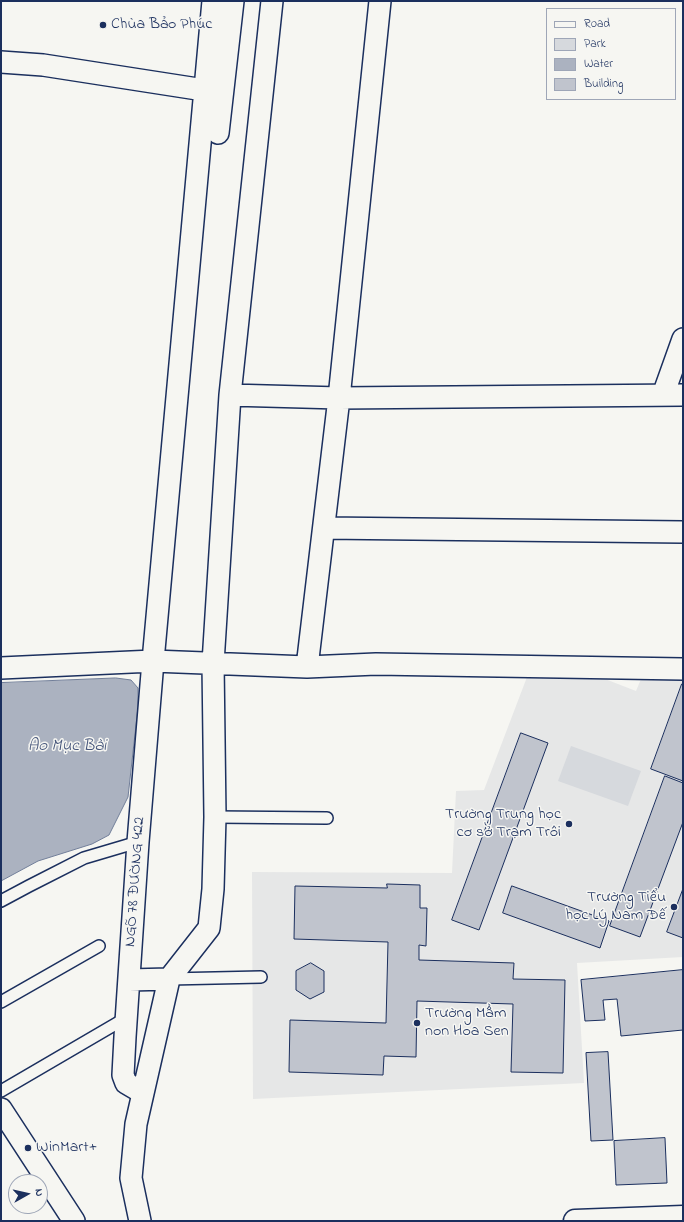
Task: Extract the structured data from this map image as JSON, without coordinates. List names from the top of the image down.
{
  "streets": {
    "street": ["NGÕ 78 ĐƯỜNG 422"]
  },
  "water": ["Ao Mục Bài"],
  "places": [
    "Chùa Bảo Phúc",
    "Trường Trung học cơ sở Trạm Trôi",
    "Trường Tiểu học Lý Nam Đế",
    "Trường Mầm non Hoa Sen",
    "WinMart+"
  ],
  "legend": [
    "Road",
    "Park",
    "Water",
    "Building"
  ],
  "north": "right"
}
